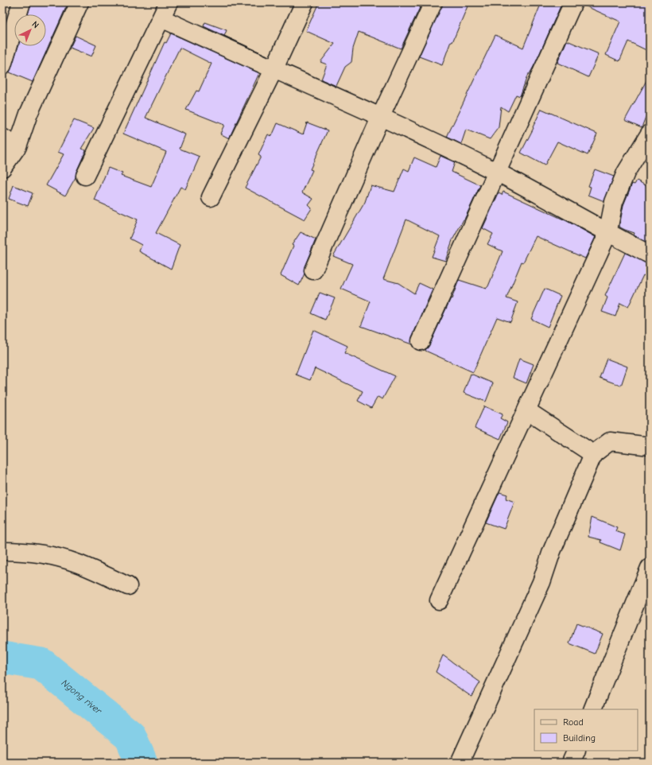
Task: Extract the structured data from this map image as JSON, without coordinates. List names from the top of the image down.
{
  "water": ["Ngong river"],
  "legend": ["Road", "Building"],
  "north": "top right"
}
